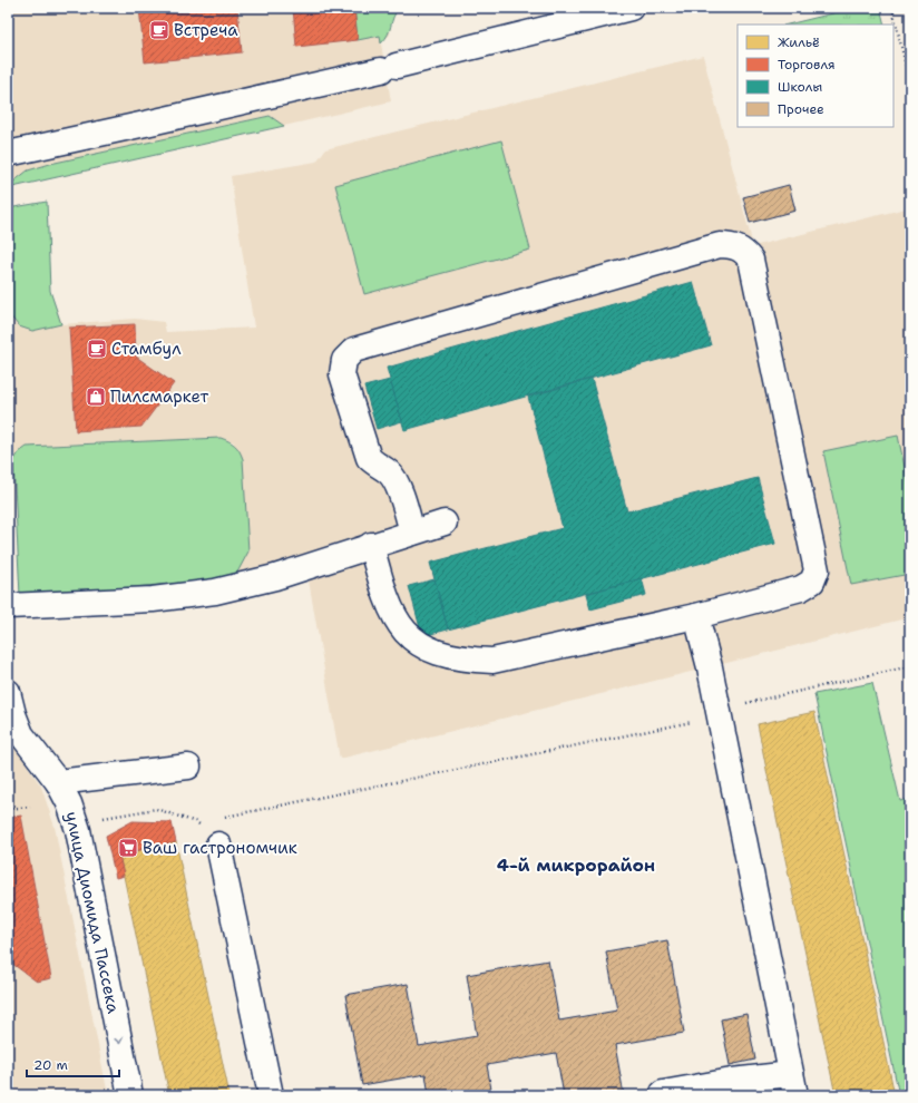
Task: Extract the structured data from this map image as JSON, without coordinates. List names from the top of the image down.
{
  "streets": {
    "street": ["улица Диомида Пассека"]
  },
  "districts": ["4-й микрорайон"],
  "places": {
    "cafe": ["Встреча", "Стамбул"],
    "shop": ["Пилсмаркет"],
    "supermarket": ["Ваш гастрономчик"]
  },
  "legend": [
    "Жильё",
    "Торговля",
    "Школы",
    "Прочее"
  ],
  "scale_bar": "20 m"
}
